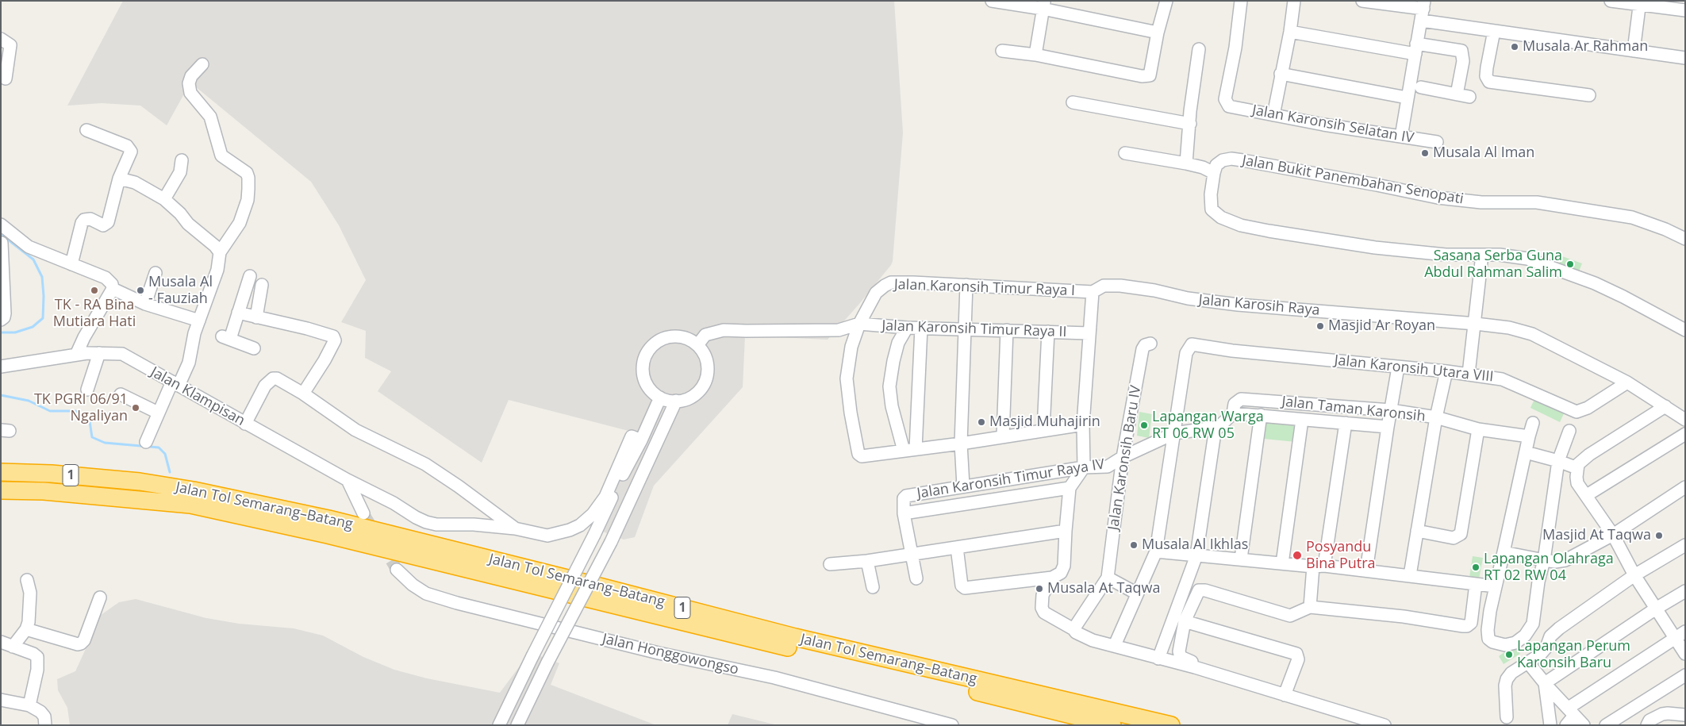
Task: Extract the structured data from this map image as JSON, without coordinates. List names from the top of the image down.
{
  "streets": {
    "highway": ["1", "Jalan Tol Semarang–Batang"],
    "street": [
      "Jalan Karonsih Selatan IV",
      "Jalan Bukit Panembahan Senopati",
      "Jalan Karonsih Timur Raya I",
      "Jalan Karosih Raya",
      "Jalan Karonsih Timur Raya II",
      "Jalan Karonsih Utara VIII",
      "Jalan Klampisan",
      "Jalan Taman Karonsih",
      "Jalan Karonsih Baru IV",
      "Jalan Karonsih Timur Raya IV",
      "Jalan Honggowongso"
    ]
  },
  "crossings": [
    ["Jalan Karonsih Timur Raya I", "Jalan Karosih Raya"],
    ["Jalan Karonsih Timur Raya I", "Jalan Karonsih Timur Raya II"],
    ["Jalan Karosih Raya", "Jalan Karonsih Utara VIII"],
    ["Jalan Karonsih Utara VIII", "Jalan Karonsih Timur Raya IV"],
    ["Jalan Karonsih Baru IV", "Jalan Karonsih Timur Raya IV"]
  ],
  "places": [
    "Musala Ar Rahman",
    "Musala Al Iman",
    "Sasana Serba Guna Abdul Rahman Salim",
    "TK - RA Bina Mutiara Hati",
    "Musala Al - Fauziah",
    "Masjid Ar Royan",
    "TK PGRI 06/91 Ngaliyan",
    "Masjid Muhajirin",
    "Lapangan Warga RT 06 RW 05",
    "Masjid At Taqwa",
    "Musala Al Ikhlas",
    "Posyandu Bina Putra",
    "Lapangan Olahraga RT 02 RW 04",
    "Musala At Taqwa",
    "Lapangan Perum Karonsih Baru"
  ]
}
